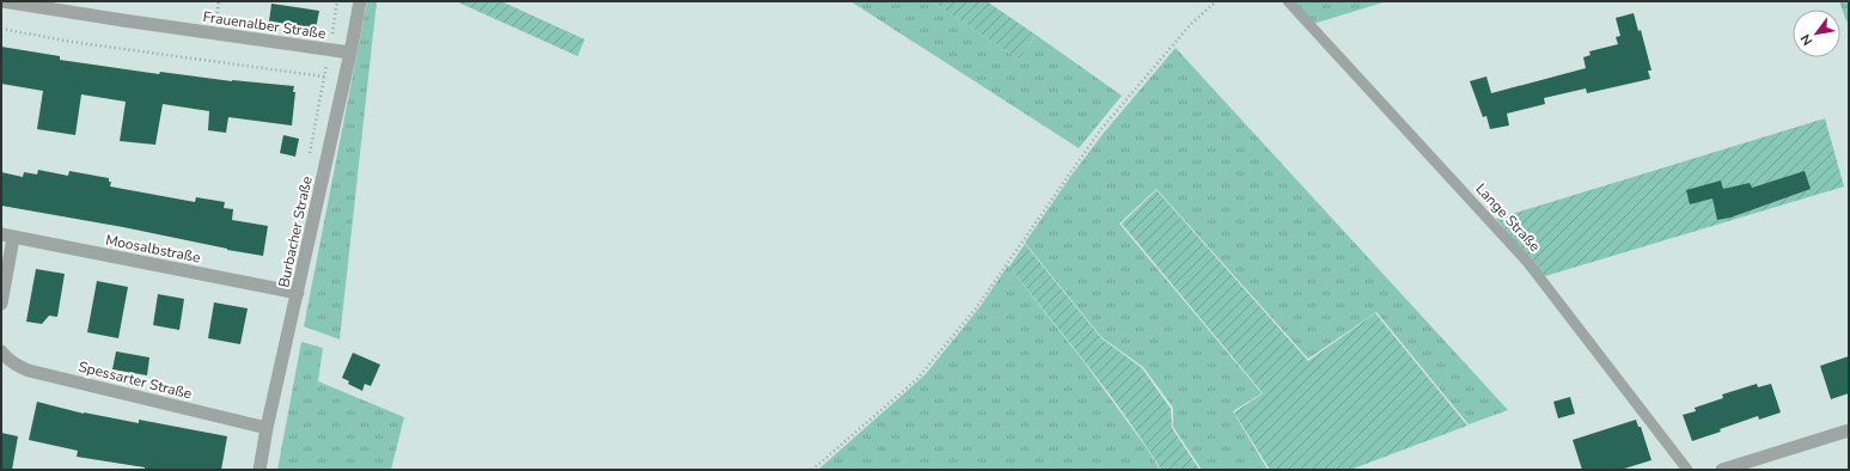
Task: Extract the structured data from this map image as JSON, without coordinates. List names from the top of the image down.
{
  "streets": {
    "street": [
      "Frauenalber Straße",
      "Burbacher Straße",
      "Moosalbstraße",
      "Spessarter Straße"
    ],
    "lane": ["Lange Straße"]
  },
  "crossings": [
    ["Frauenalber Straße", "Burbacher Straße"],
    ["Burbacher Straße", "Moosalbstraße"],
    ["Burbacher Straße", "Spessarter Straße"]
  ],
  "north": "bottom left"
}
